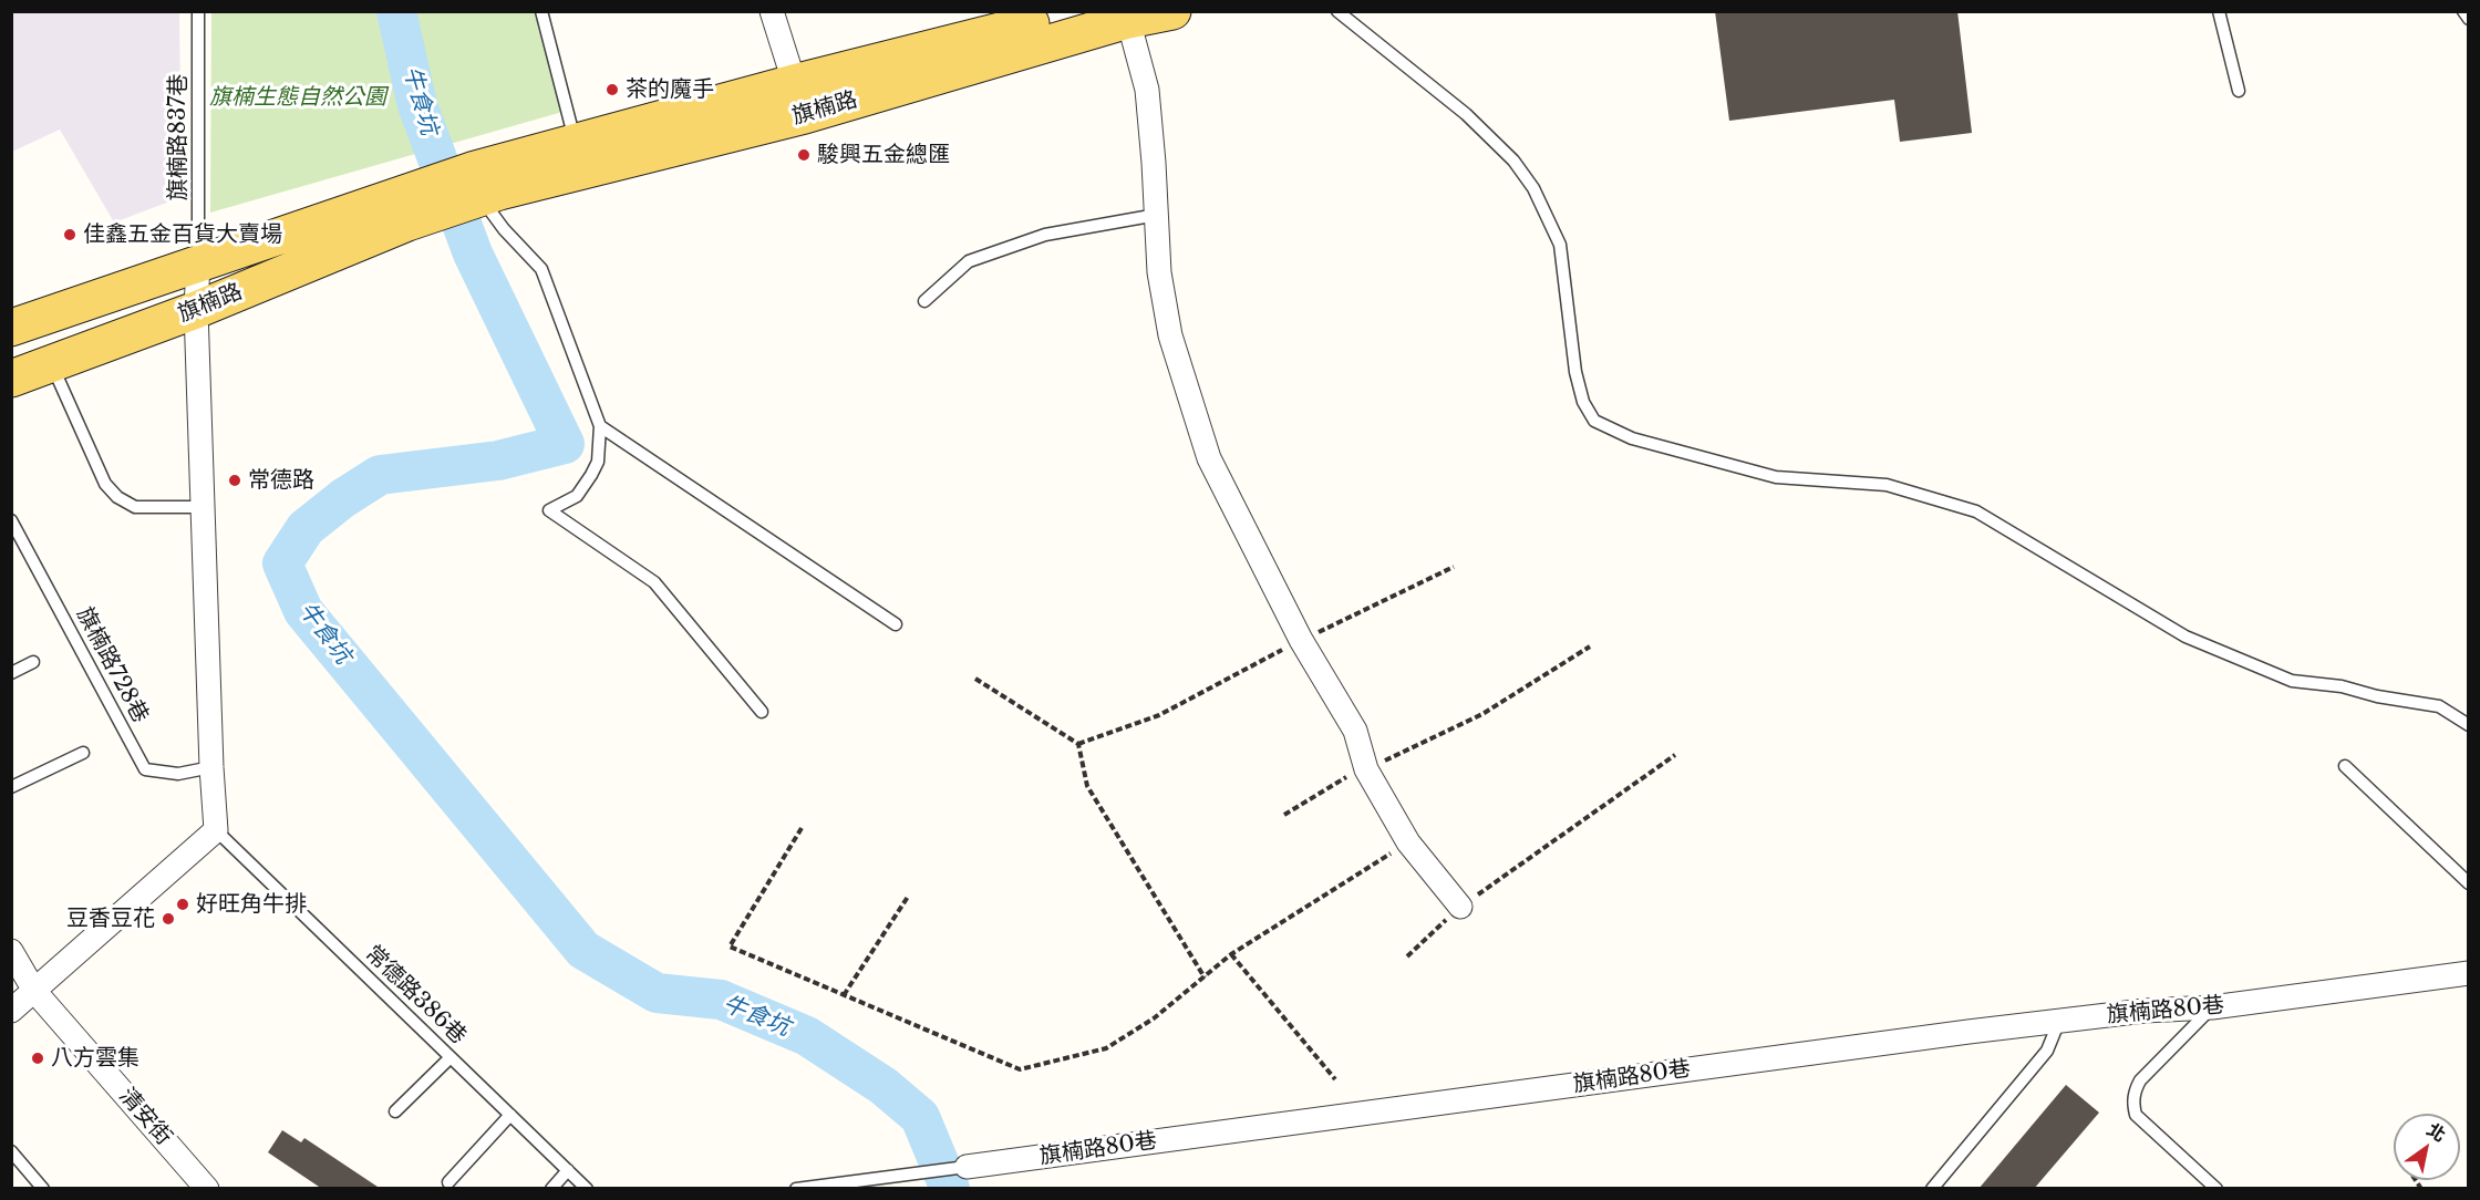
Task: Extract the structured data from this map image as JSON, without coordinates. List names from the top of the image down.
{
  "streets": {
    "main road": ["旗楠路"],
    "street": ["旗楠路80巷", "清安街"],
    "lane": ["旗楠路837巷", "旗楠路728巷", "常德路386巷"]
  },
  "crossings": [
    ["旗楠路", "旗楠路837巷"]
  ],
  "water": ["牛食坑"],
  "parks": ["旗楠生態自然公園"],
  "places": [
    "茶的魔手",
    "駿興五金總匯",
    "佳鑫五金百貨大賣場",
    "常德路",
    "好旺角牛排",
    "豆香豆花",
    "八方雲集"
  ],
  "north": "top right"
}
